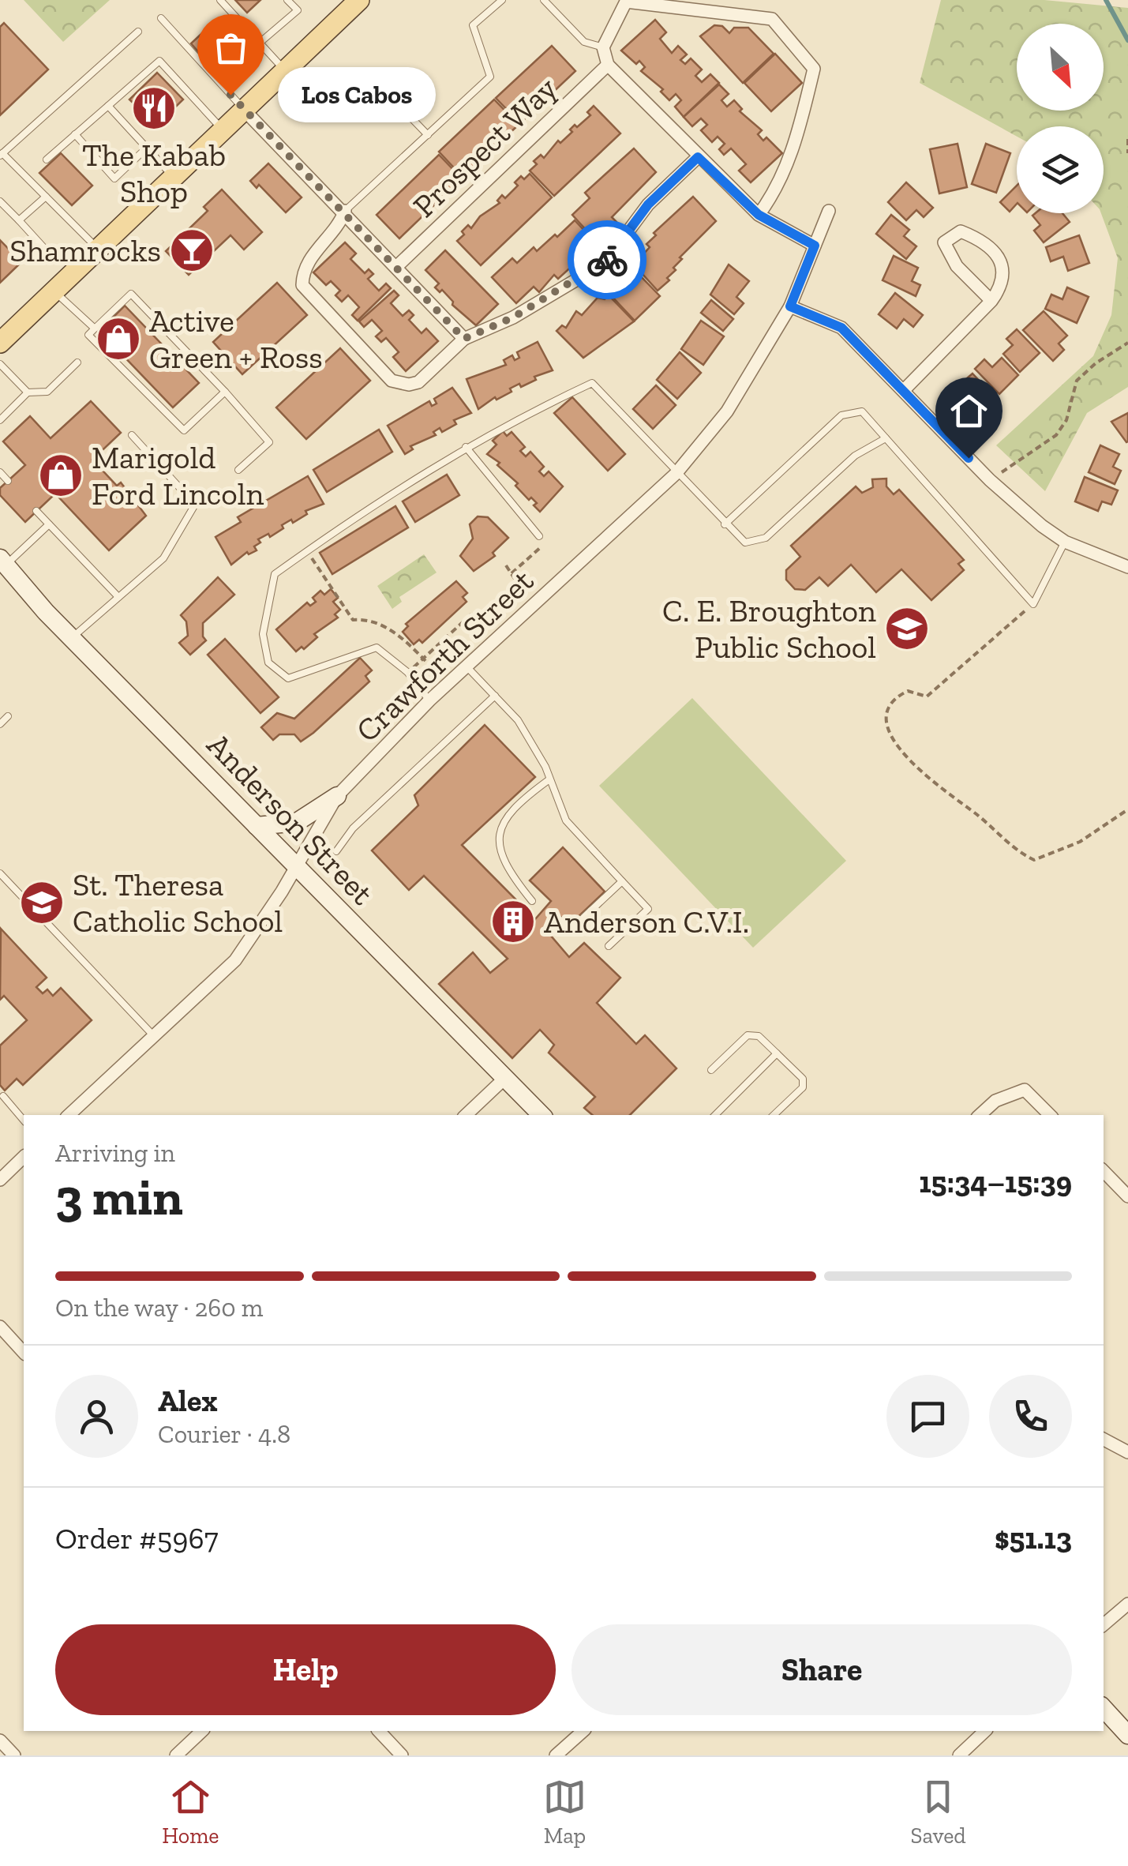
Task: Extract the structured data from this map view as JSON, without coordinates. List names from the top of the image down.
{
  "streets": {
    "main road": ["Anderson Street"],
    "street": ["Prospect Way", "Crawforth Street"]
  },
  "crossings": [
    ["Crawforth Street", "Anderson Street"]
  ],
  "places": {
    "other": ["Los Cabos"],
    "restaurant": ["The Kabab Shop"],
    "bar": ["Shamrocks"],
    "shop": ["Active Green + Ross", "Marigold Ford Lincoln"],
    "school or university": ["C. E. Broughton Public School", "St. Theresa Catholic School"],
    "building": ["Anderson C.V.I."]
  },
  "north": "bottom right",
  "page": {
    "bubble": "Los Cabos",
    "heading": ["3 min", "Arriving in", "15:34–15:39"],
    "panel": [
      "Alex",
      "Courier · 4.8",
      "Order #5967",
      "$51.13"
    ],
    "bar": "On the way · 260 m",
    "buttons": ["Help", "Share"],
    "tabs": ["Home", "Map", "Saved"]
  }
}
